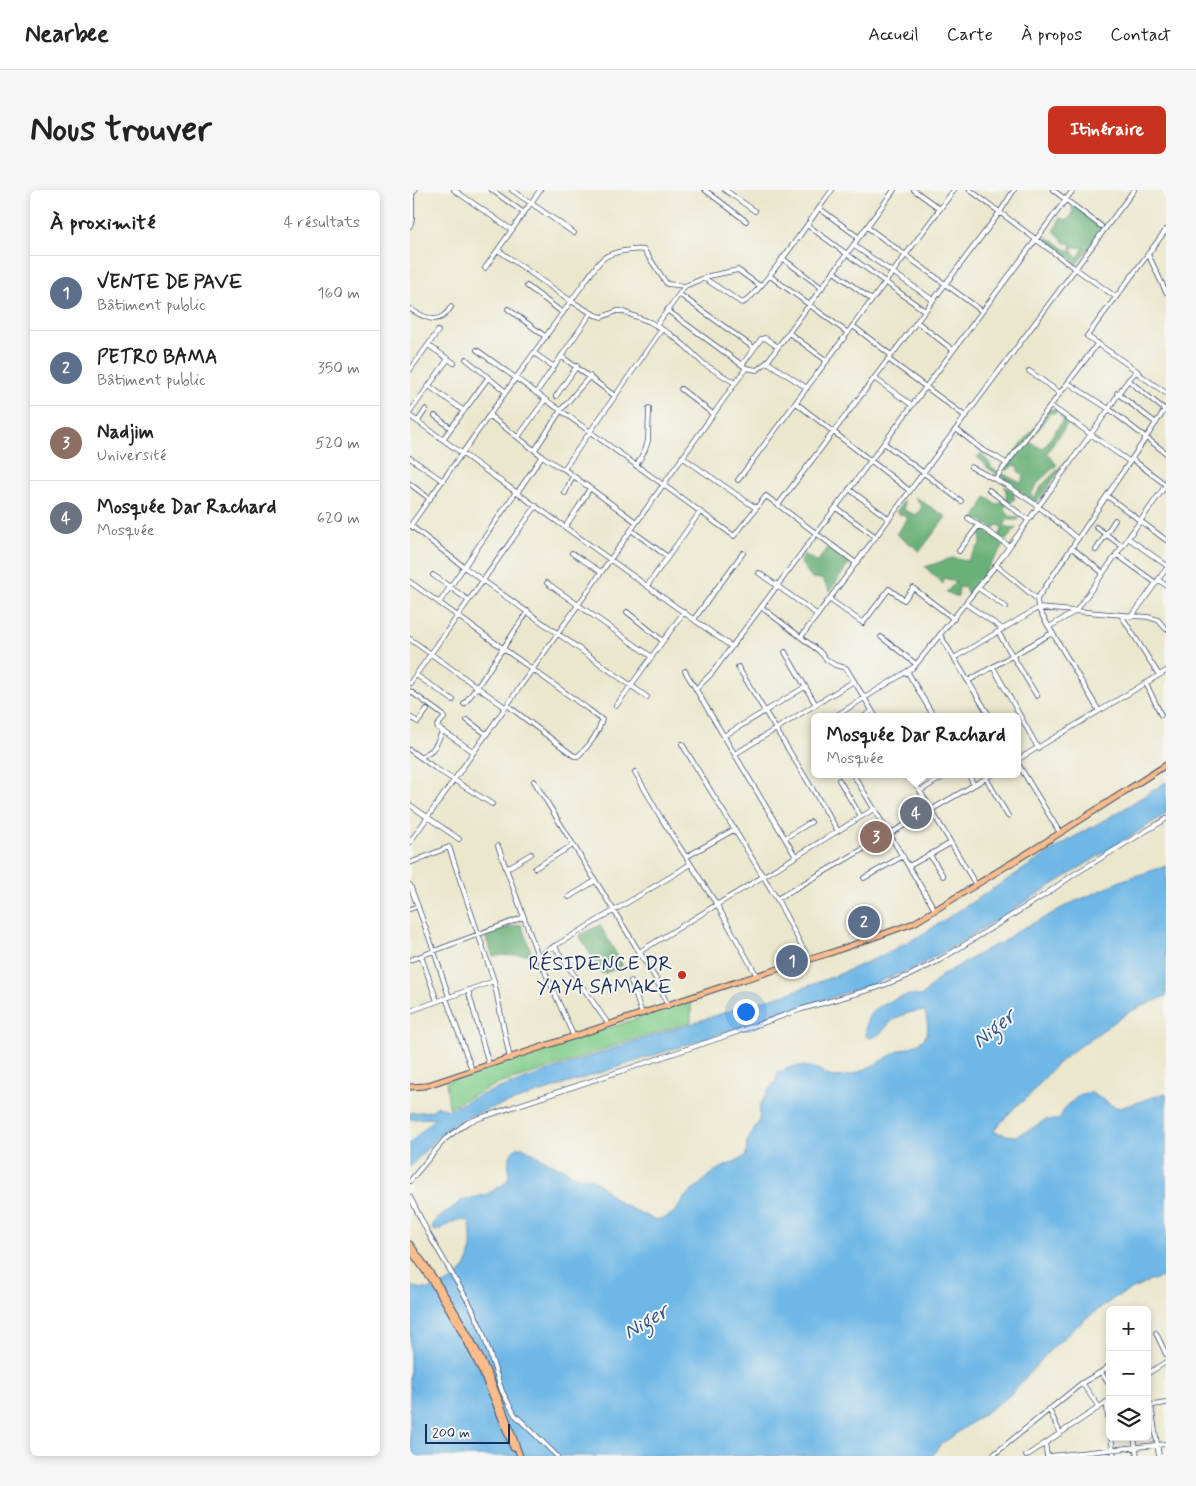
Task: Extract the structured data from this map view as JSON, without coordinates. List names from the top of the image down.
{
  "water": ["Niger"],
  "places": ["RÉSIDENCE DR YAYA SAMAKE"],
  "scale_bar": "200 m",
  "page": {
    "header": "Nearbee",
    "nav": [
      "Accueil",
      "Carte",
      "À propos",
      "Contact"
    ],
    "buttons": "Itinéraire",
    "title": "Nous trouver",
    "heading": ["À proximité", "4 résultats"],
    "list": [
      {
        "mark": "1",
        "name": "VENTE DE PAVE",
        "note": "Bâtiment public",
        "value": "160 m"
      },
      {
        "mark": "2",
        "name": "PETRO BAMA",
        "note": "Bâtiment public",
        "value": "350 m"
      },
      {
        "mark": "3",
        "name": "Nadjim",
        "note": "Université",
        "value": "520 m"
      },
      {
        "mark": "4",
        "name": "Mosquée Dar Rachard",
        "note": "Mosquée",
        "value": "620 m"
      }
    ],
    "popup": ["Mosquée Dar Rachard", "Mosquée"],
    "pins": [
      "4",
      "3",
      "2",
      "1"
    ],
    "map_buttons": ["+", "−"],
    "scale": "200 m"
  }
}
